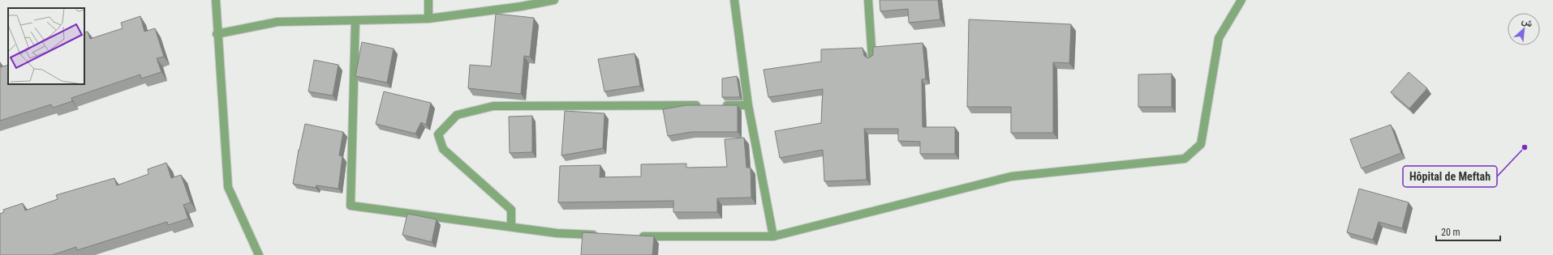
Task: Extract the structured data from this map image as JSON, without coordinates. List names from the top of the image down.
{
  "places": ["Hôpital de Meftah"],
  "scale_bar": "20 m",
  "north": "top right"
}
